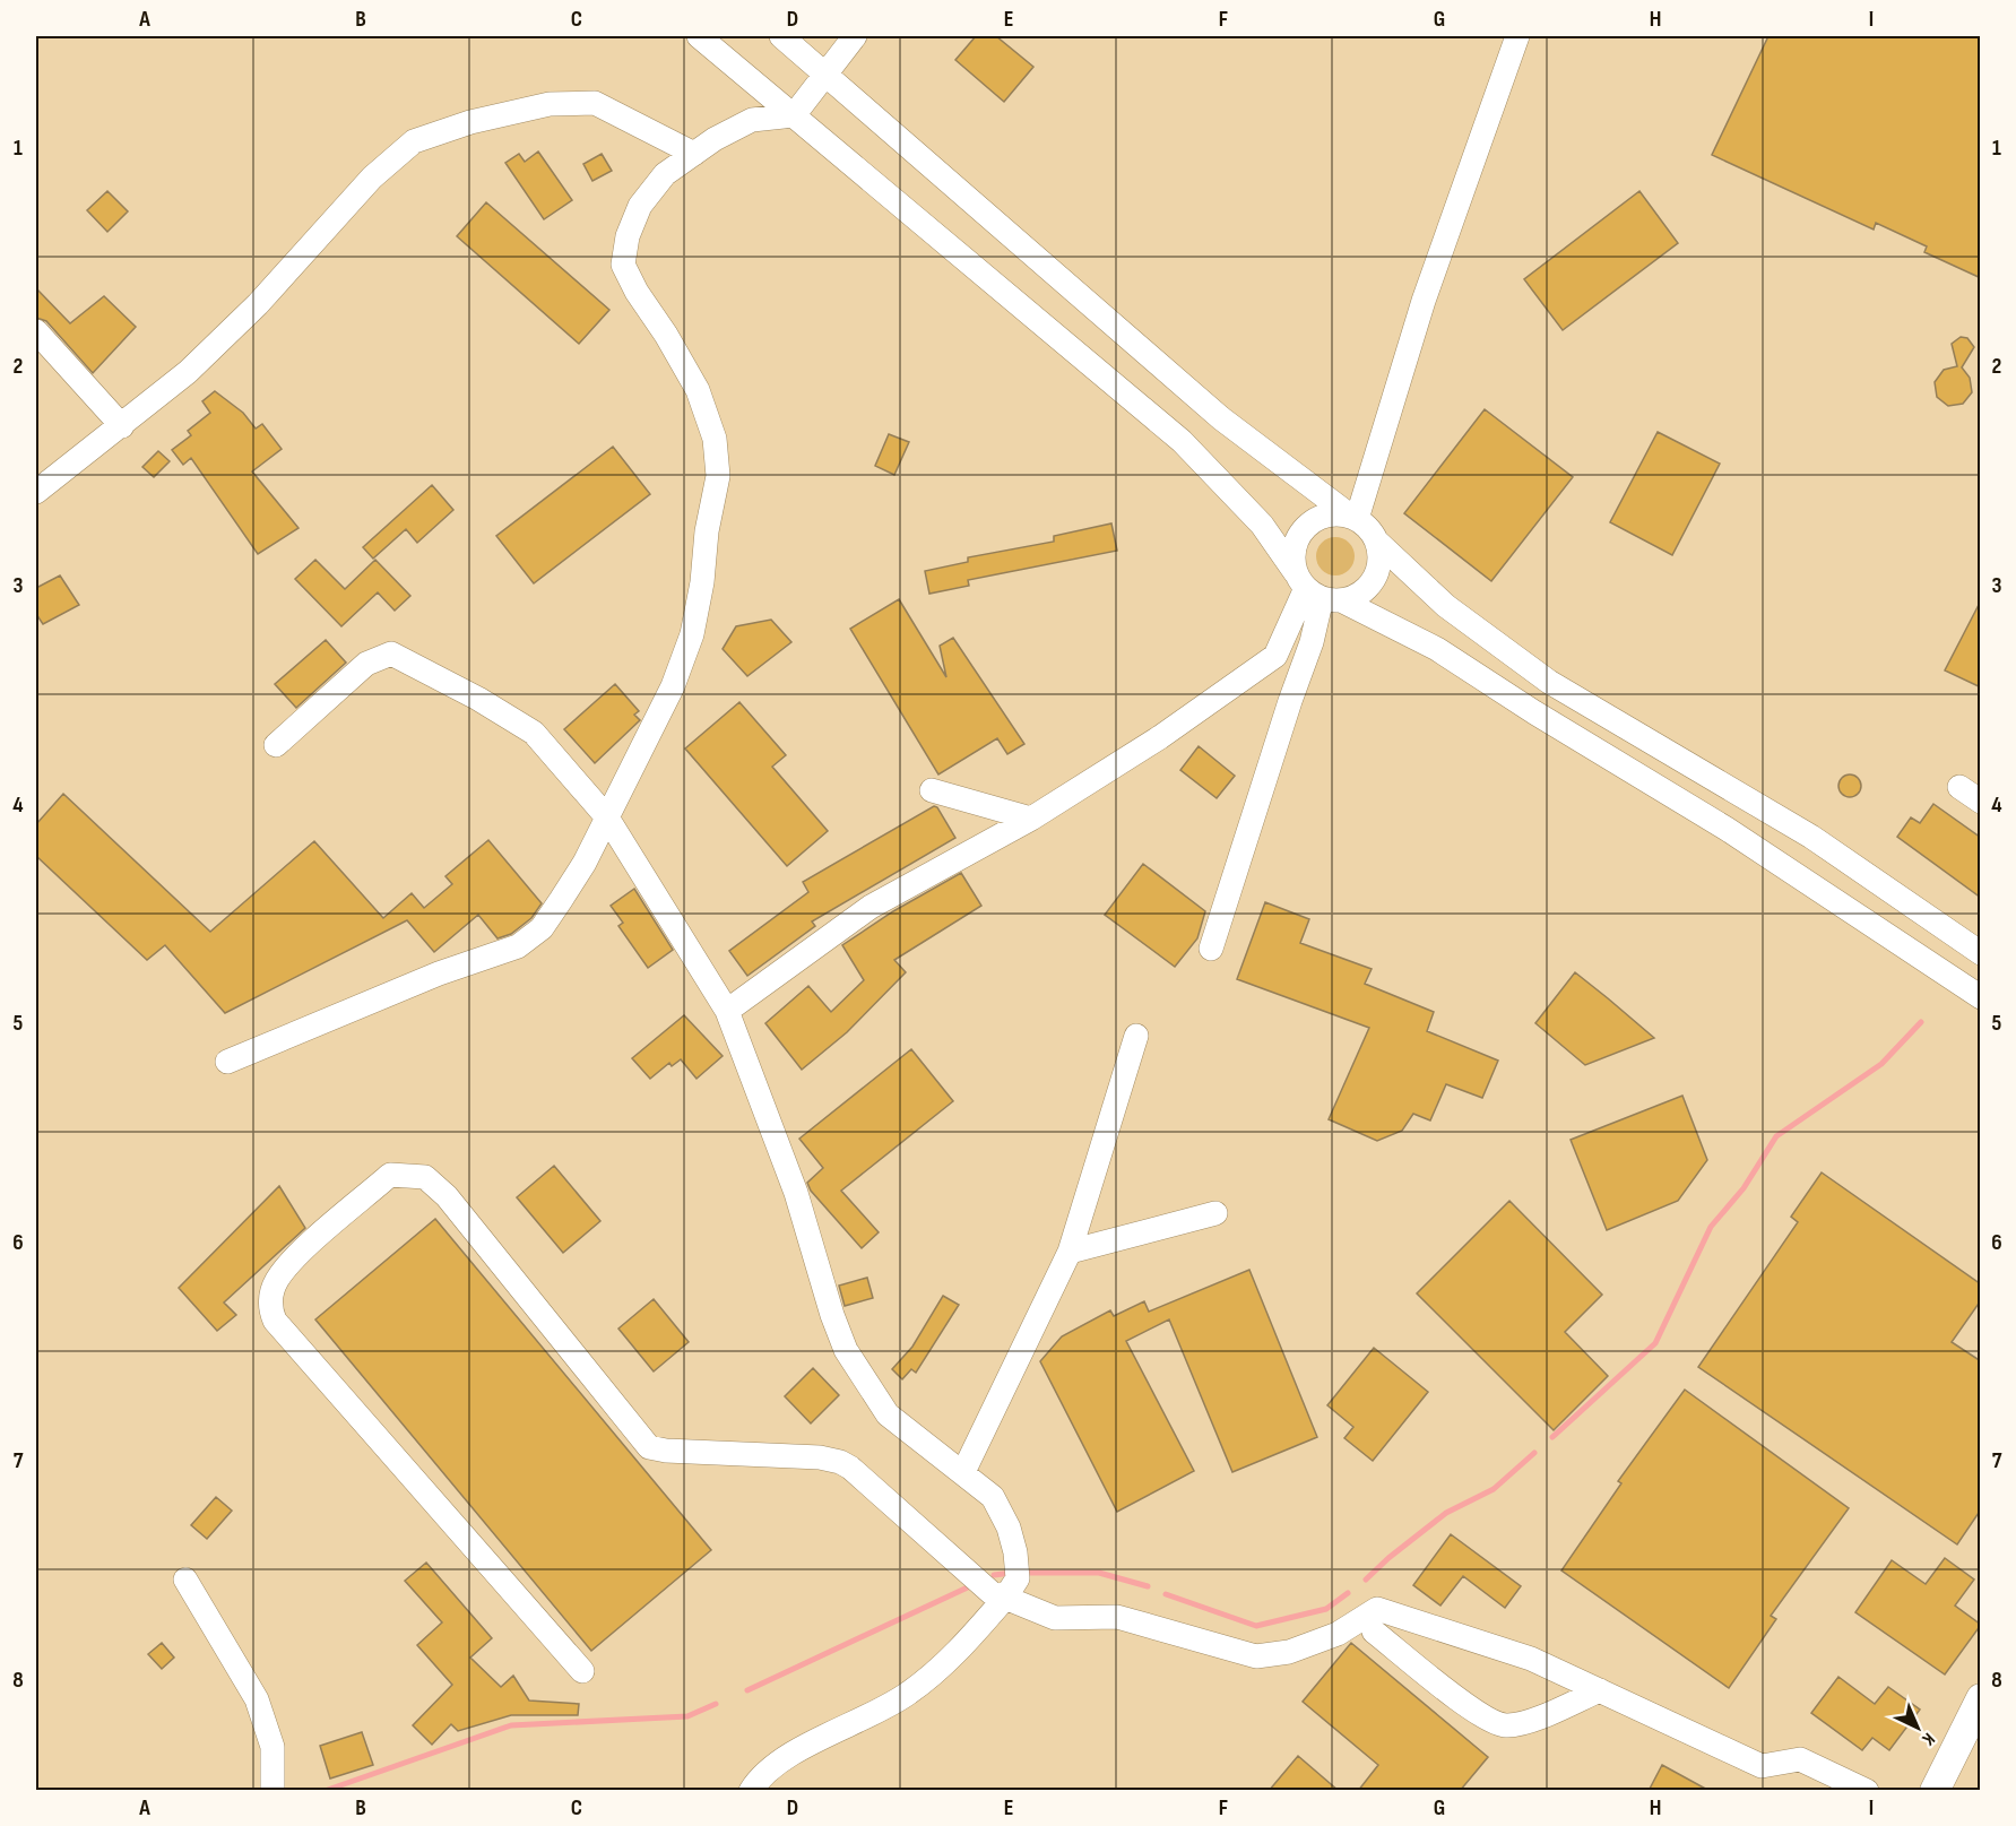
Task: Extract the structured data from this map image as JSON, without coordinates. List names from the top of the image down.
{
  "north": "bottom right",
  "grid": {
    "columns": [
      "A",
      "B",
      "C",
      "D",
      "E",
      "F",
      "G",
      "H",
      "I"
    ],
    "rows": [
      "1",
      "2",
      "3",
      "4",
      "5",
      "6",
      "7",
      "8"
    ]
  }
}
